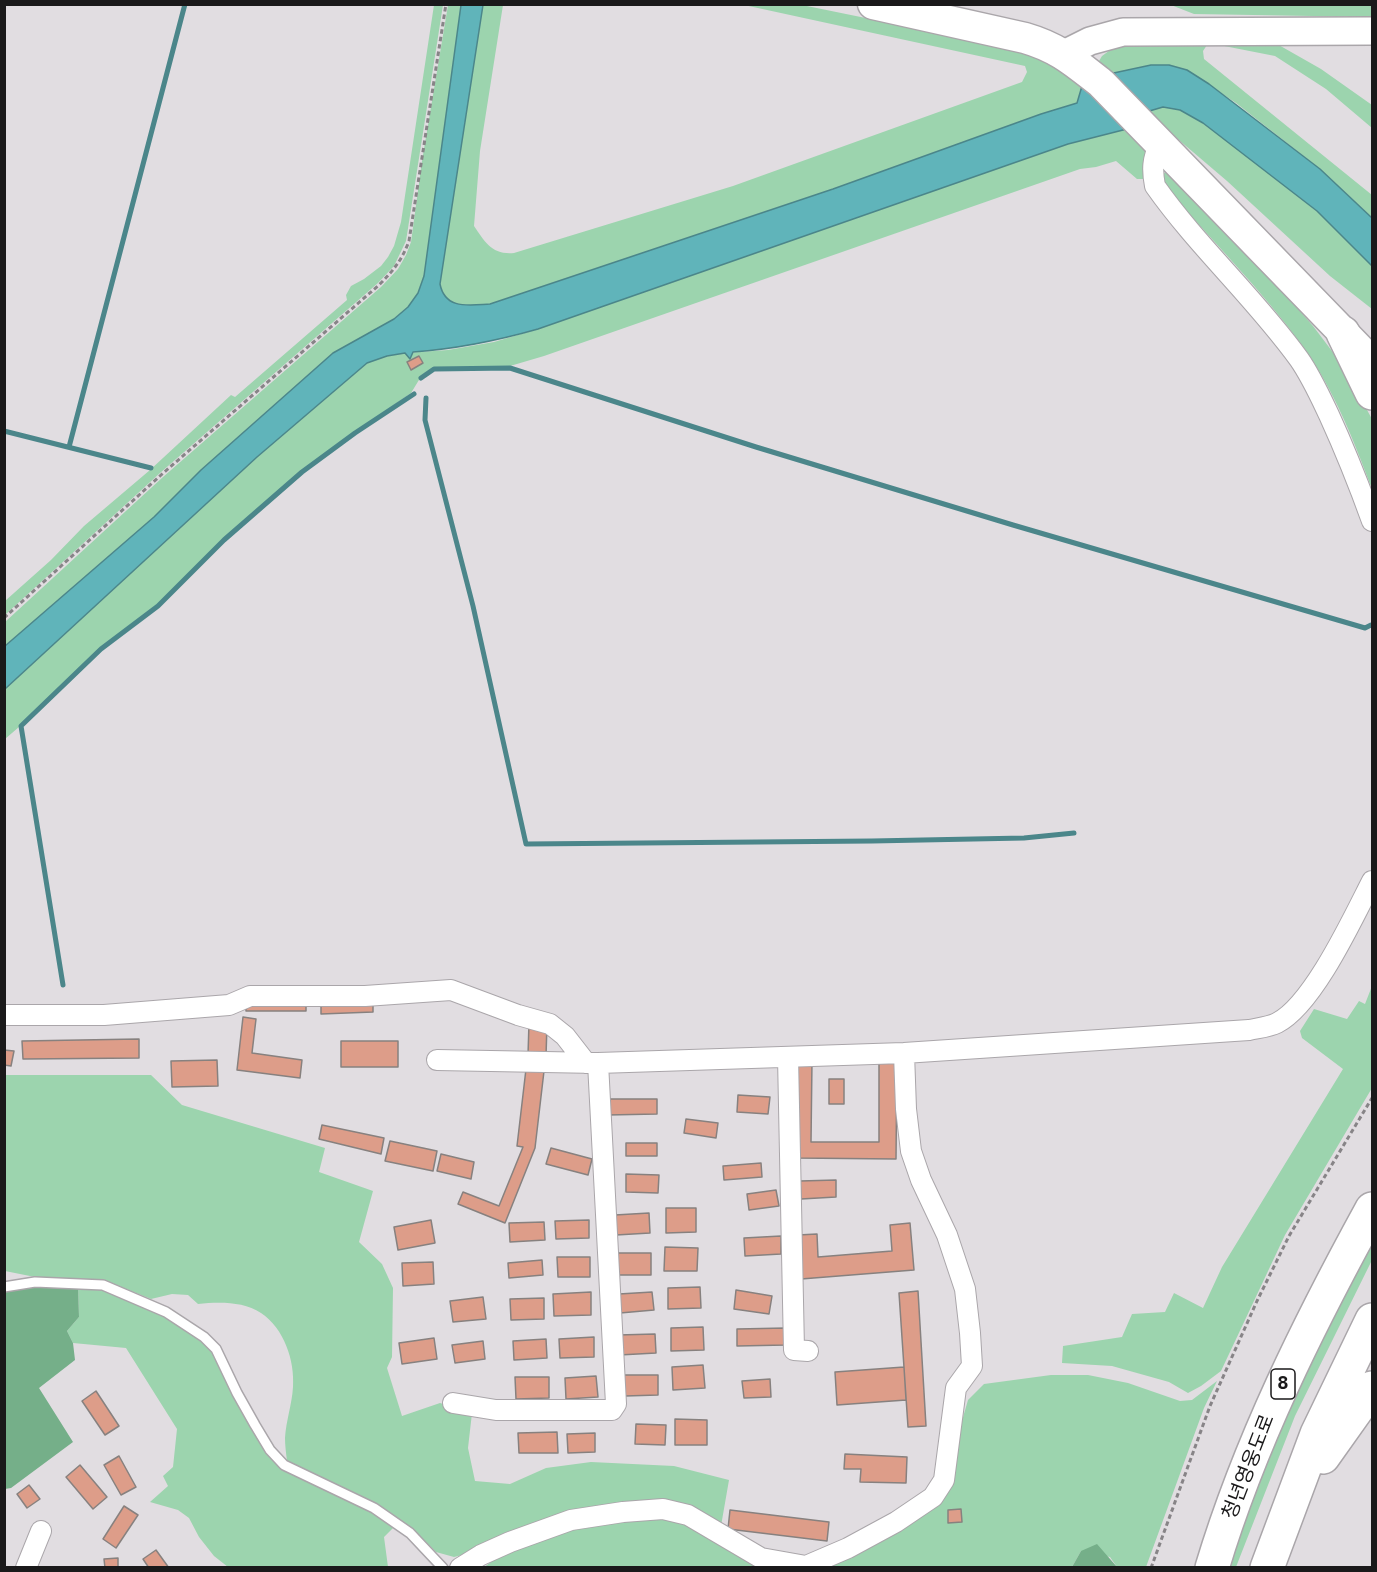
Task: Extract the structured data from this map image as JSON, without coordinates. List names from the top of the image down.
{
  "streets": {
    "highway": ["8", "청년영웅도로"]
  }
}
